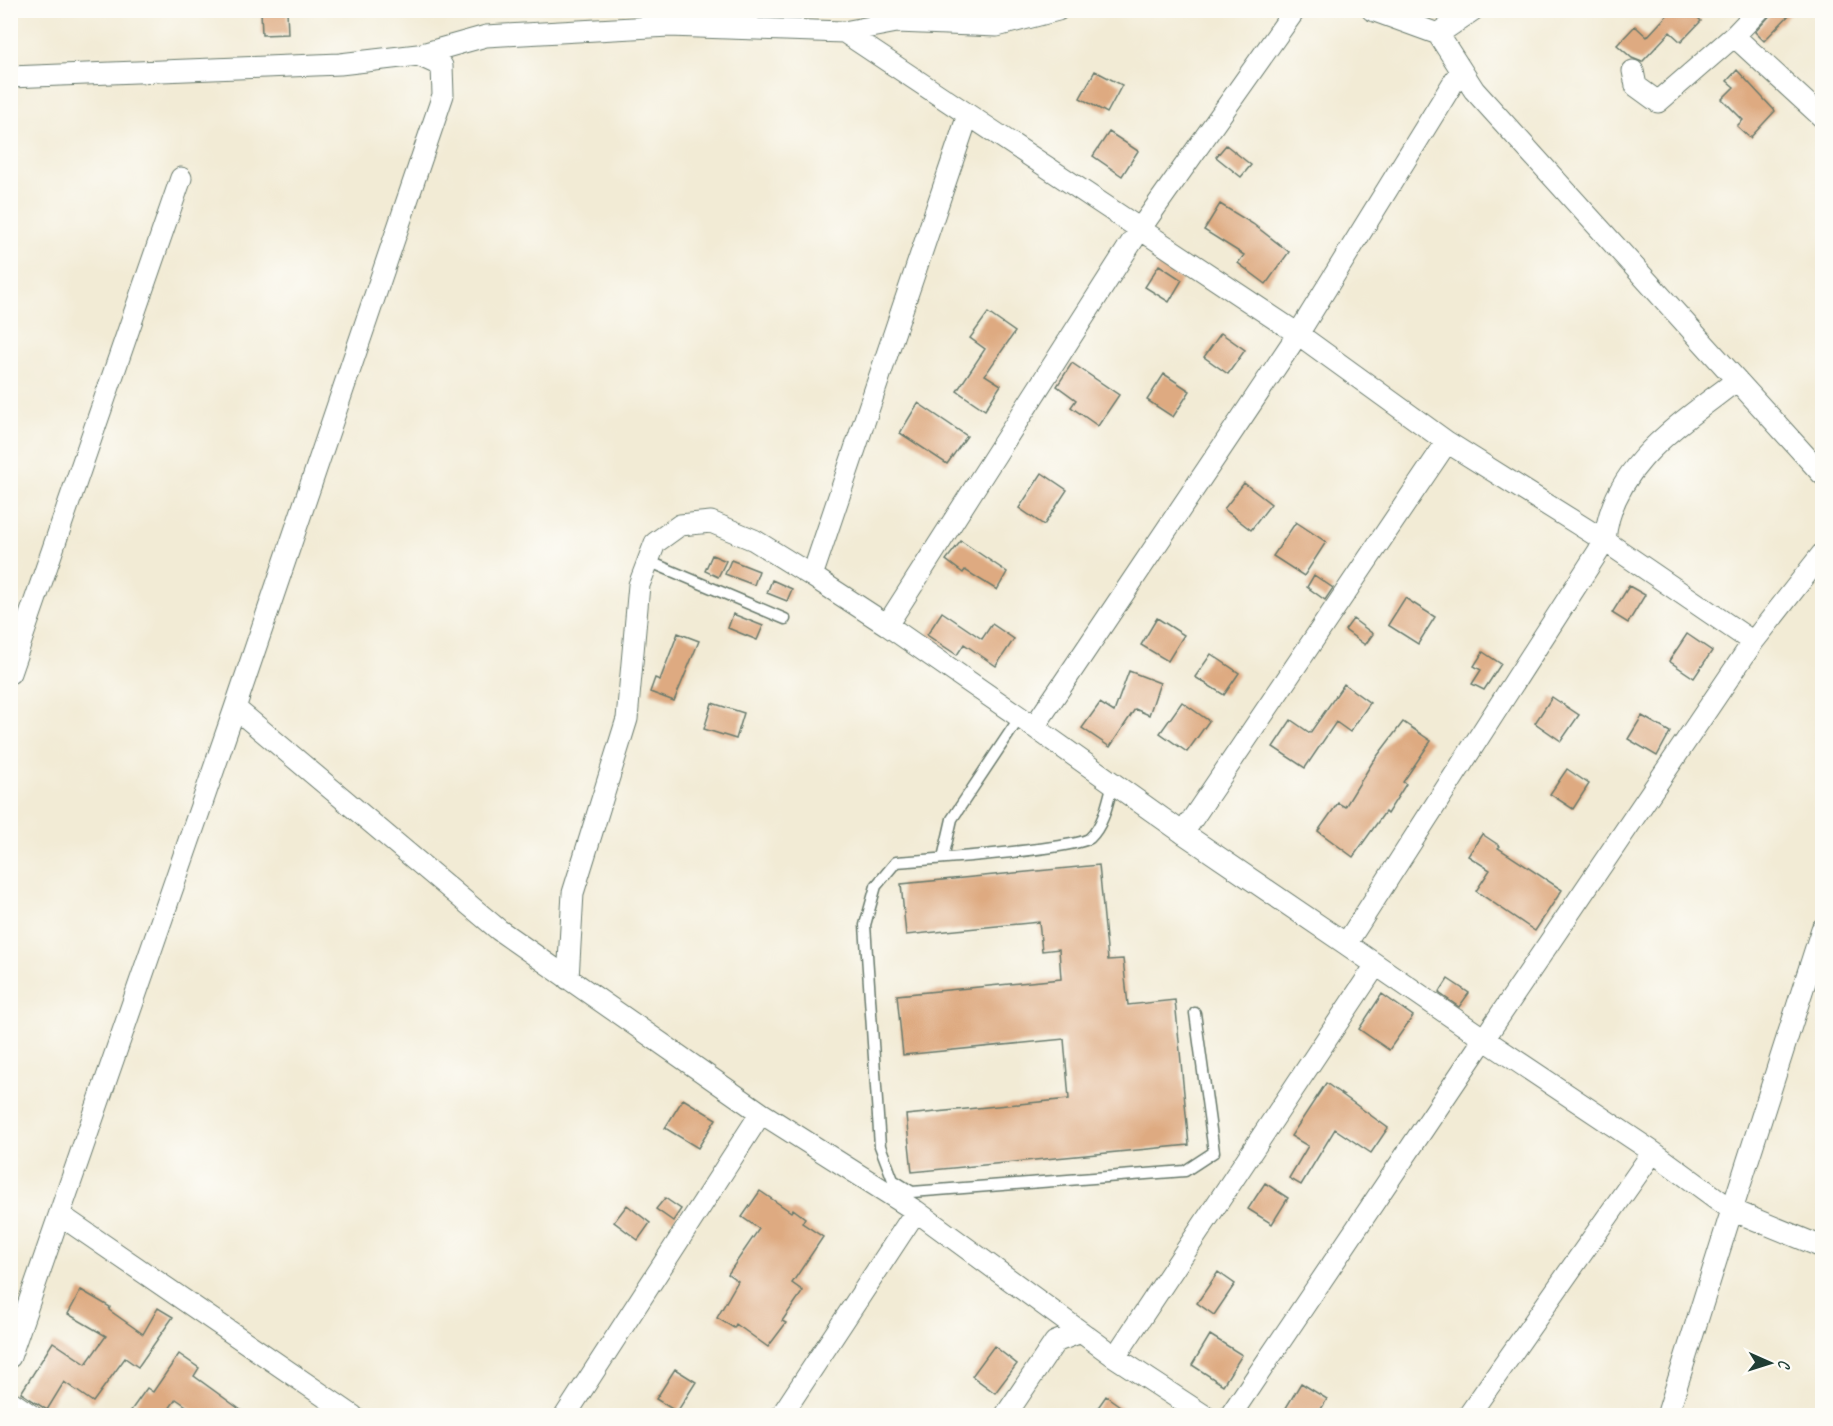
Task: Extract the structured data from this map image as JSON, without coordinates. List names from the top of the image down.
{
  "north": "right"
}
